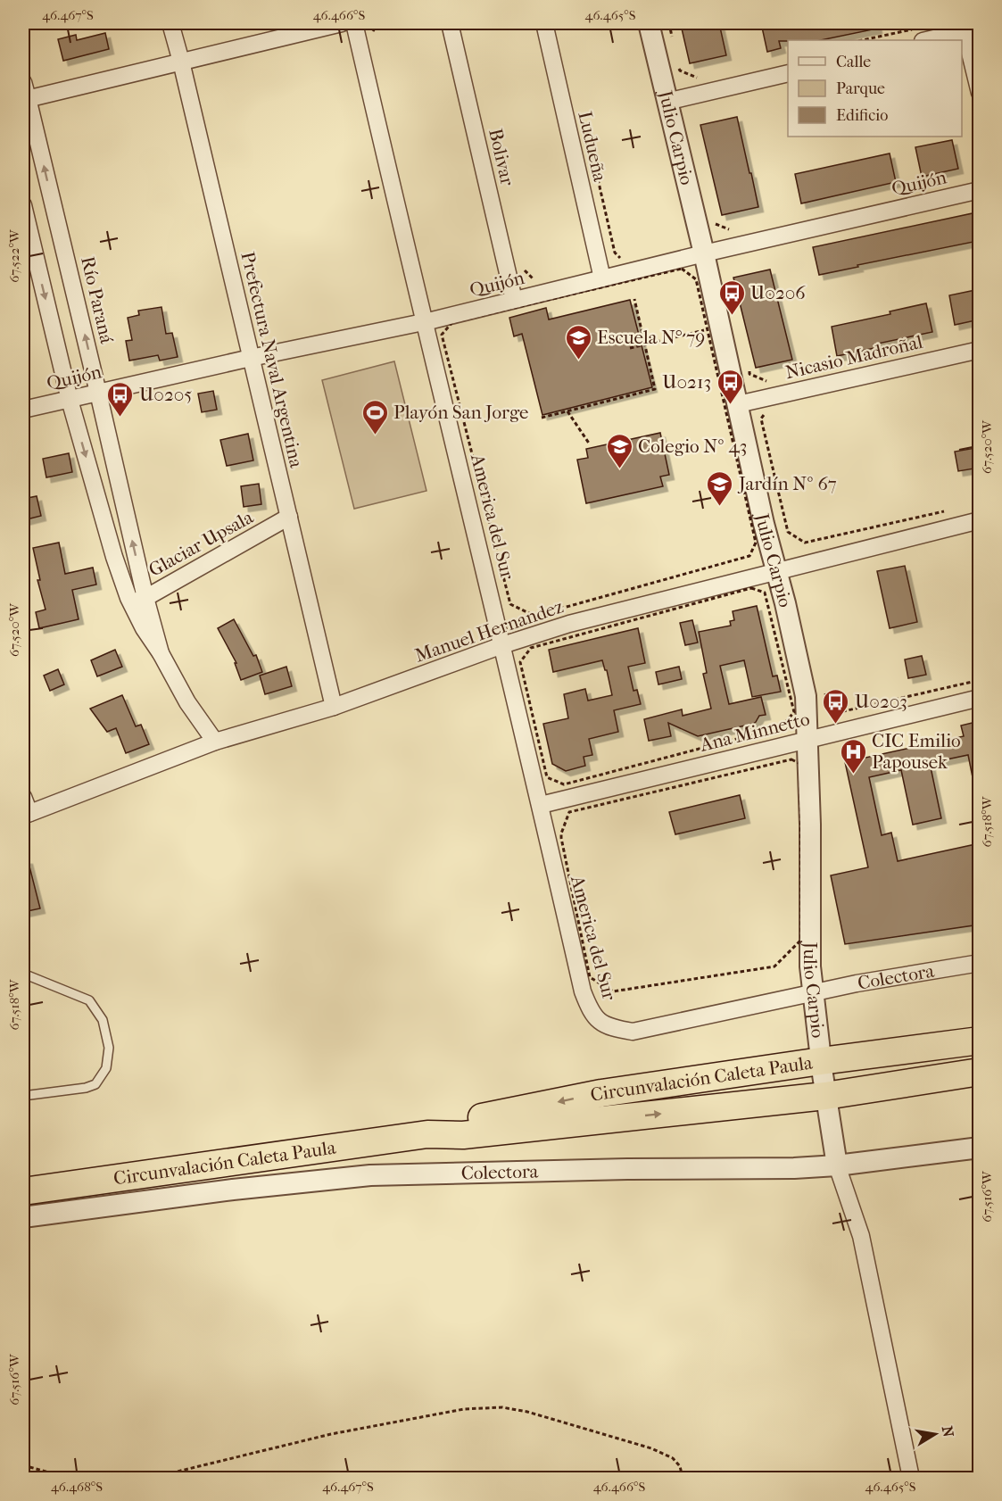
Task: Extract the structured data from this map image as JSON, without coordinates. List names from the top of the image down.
{
  "streets": {
    "highway": ["Circunvalación Caleta Paula"],
    "street": [
      "Julio Carpio",
      "Ludueña",
      "Bolivar",
      "Quijón",
      "Río Paraná",
      "Nicasio Madroñal",
      "Prefectura Naval Argentina",
      "America del Sur",
      "Glaciar Upsala",
      "Manuel Hernandez",
      "Ana Minnetto",
      "Colectora"
    ]
  },
  "crossings": [
    ["Julio Carpio", "Quijón"],
    ["Julio Carpio", "Nicasio Madroñal"],
    ["Julio Carpio", "Manuel Hernandez"],
    ["Julio Carpio", "Ana Minnetto"],
    ["Julio Carpio", "Colectora"],
    ["Julio Carpio", "Circunvalación Caleta Paula"],
    ["Ludueña", "Quijón"],
    ["Bolivar", "Quijón"],
    ["Quijón", "Río Paraná"],
    ["Quijón", "Prefectura Naval Argentina"],
    ["Quijón", "America del Sur"],
    ["Río Paraná", "Glaciar Upsala"],
    ["Río Paraná", "Manuel Hernandez"],
    ["Prefectura Naval Argentina", "Glaciar Upsala"],
    ["Prefectura Naval Argentina", "Manuel Hernandez"],
    ["America del Sur", "Manuel Hernandez"],
    ["America del Sur", "Ana Minnetto"],
    ["America del Sur", "Colectora"]
  ],
  "places": {
    "bus stop": [
      "U0206",
      "U0213",
      "U0205",
      "U0203"
    ],
    "school or university": ["Escuela N° 79", "Colegio Nº 43", "Jardín Nº 67"],
    "sports": ["Playón San Jorge"],
    "hospital": ["CIC Emilio Papousek"]
  },
  "legend": ["Calle", "Parque", "Edificio"],
  "north": "right",
  "coordinates": [
    "46.467°S",
    "46.466°S",
    "46.465°S",
    "67.522°W",
    "67.520°W",
    "67.518°W",
    "67.516°W",
    "46.468°S"
  ]
}
